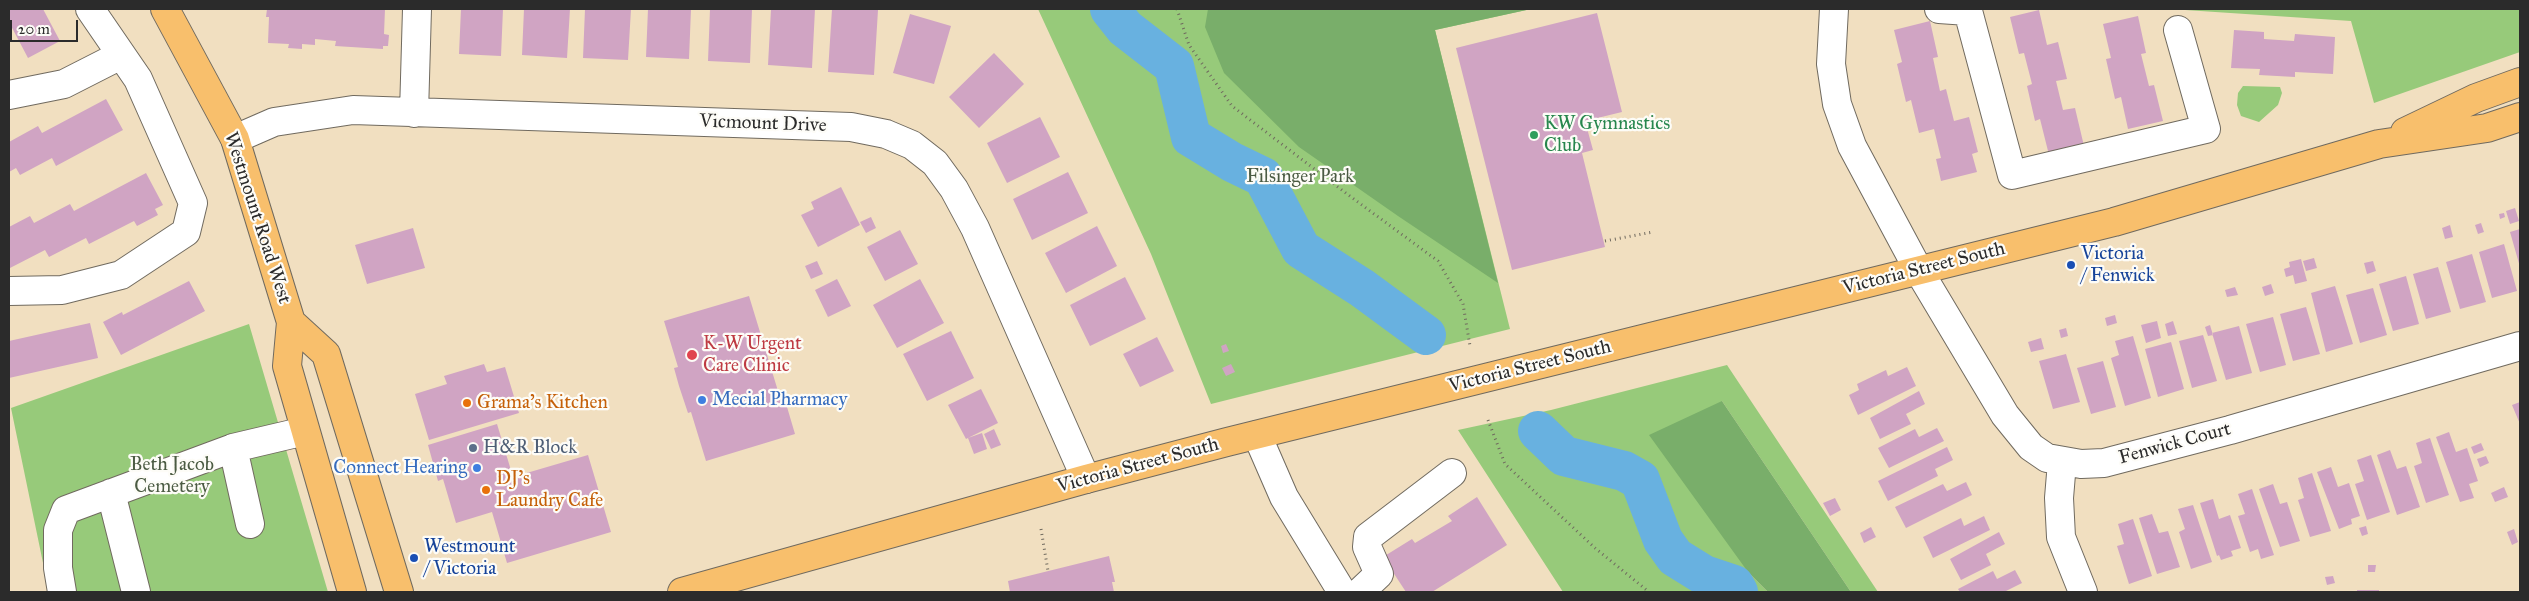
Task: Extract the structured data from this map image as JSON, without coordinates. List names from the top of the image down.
{
  "streets": {
    "main road": ["Westmount Road West", "Victoria Street South"],
    "street": ["Vicmount Drive", "Fenwick Court"]
  },
  "crossings": [
    ["Vicmount Drive", "Westmount Road West"],
    ["Vicmount Drive", "Victoria Street South"],
    ["Victoria Street South", "Fenwick Court"]
  ],
  "parks": ["Filsinger Park", "Beth Jacob Cemetery"],
  "places": [
    "KW Gymnastics Club",
    "Victoria / Fenwick",
    "K-W Urgent Care Clinic",
    "Mecial Pharmacy",
    "Grama's Kitchen",
    "H&R Block",
    "Connect Hearing",
    "DJ's Laundry Cafe",
    "Westmount / Victoria"
  ],
  "scale_bar": "20 m"
}
